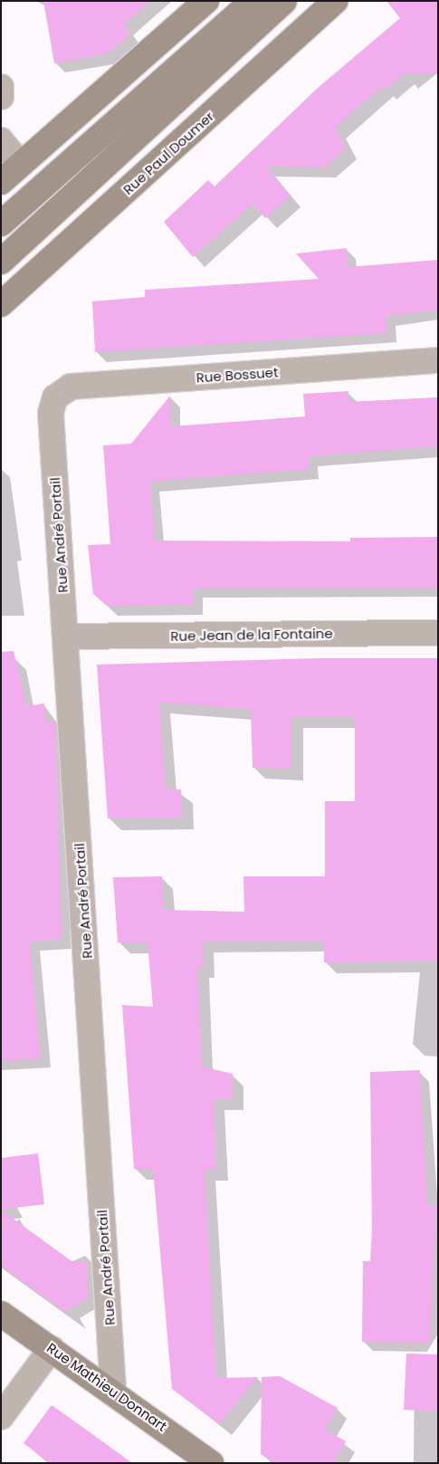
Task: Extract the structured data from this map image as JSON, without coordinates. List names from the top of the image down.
{
  "streets": {
    "main road": ["Rue Paul Doumer", "Rue Mathieu Donnart"],
    "street": ["Rue Bossuet", "Rue André Portail", "Rue Jean de la Fontaine"]
  },
  "crossings": [
    ["Rue Bossuet", "Rue André Portail"],
    ["Rue André Portail", "Rue Jean de la Fontaine"],
    ["Rue André Portail", "Rue Mathieu Donnart"]
  ]
}
